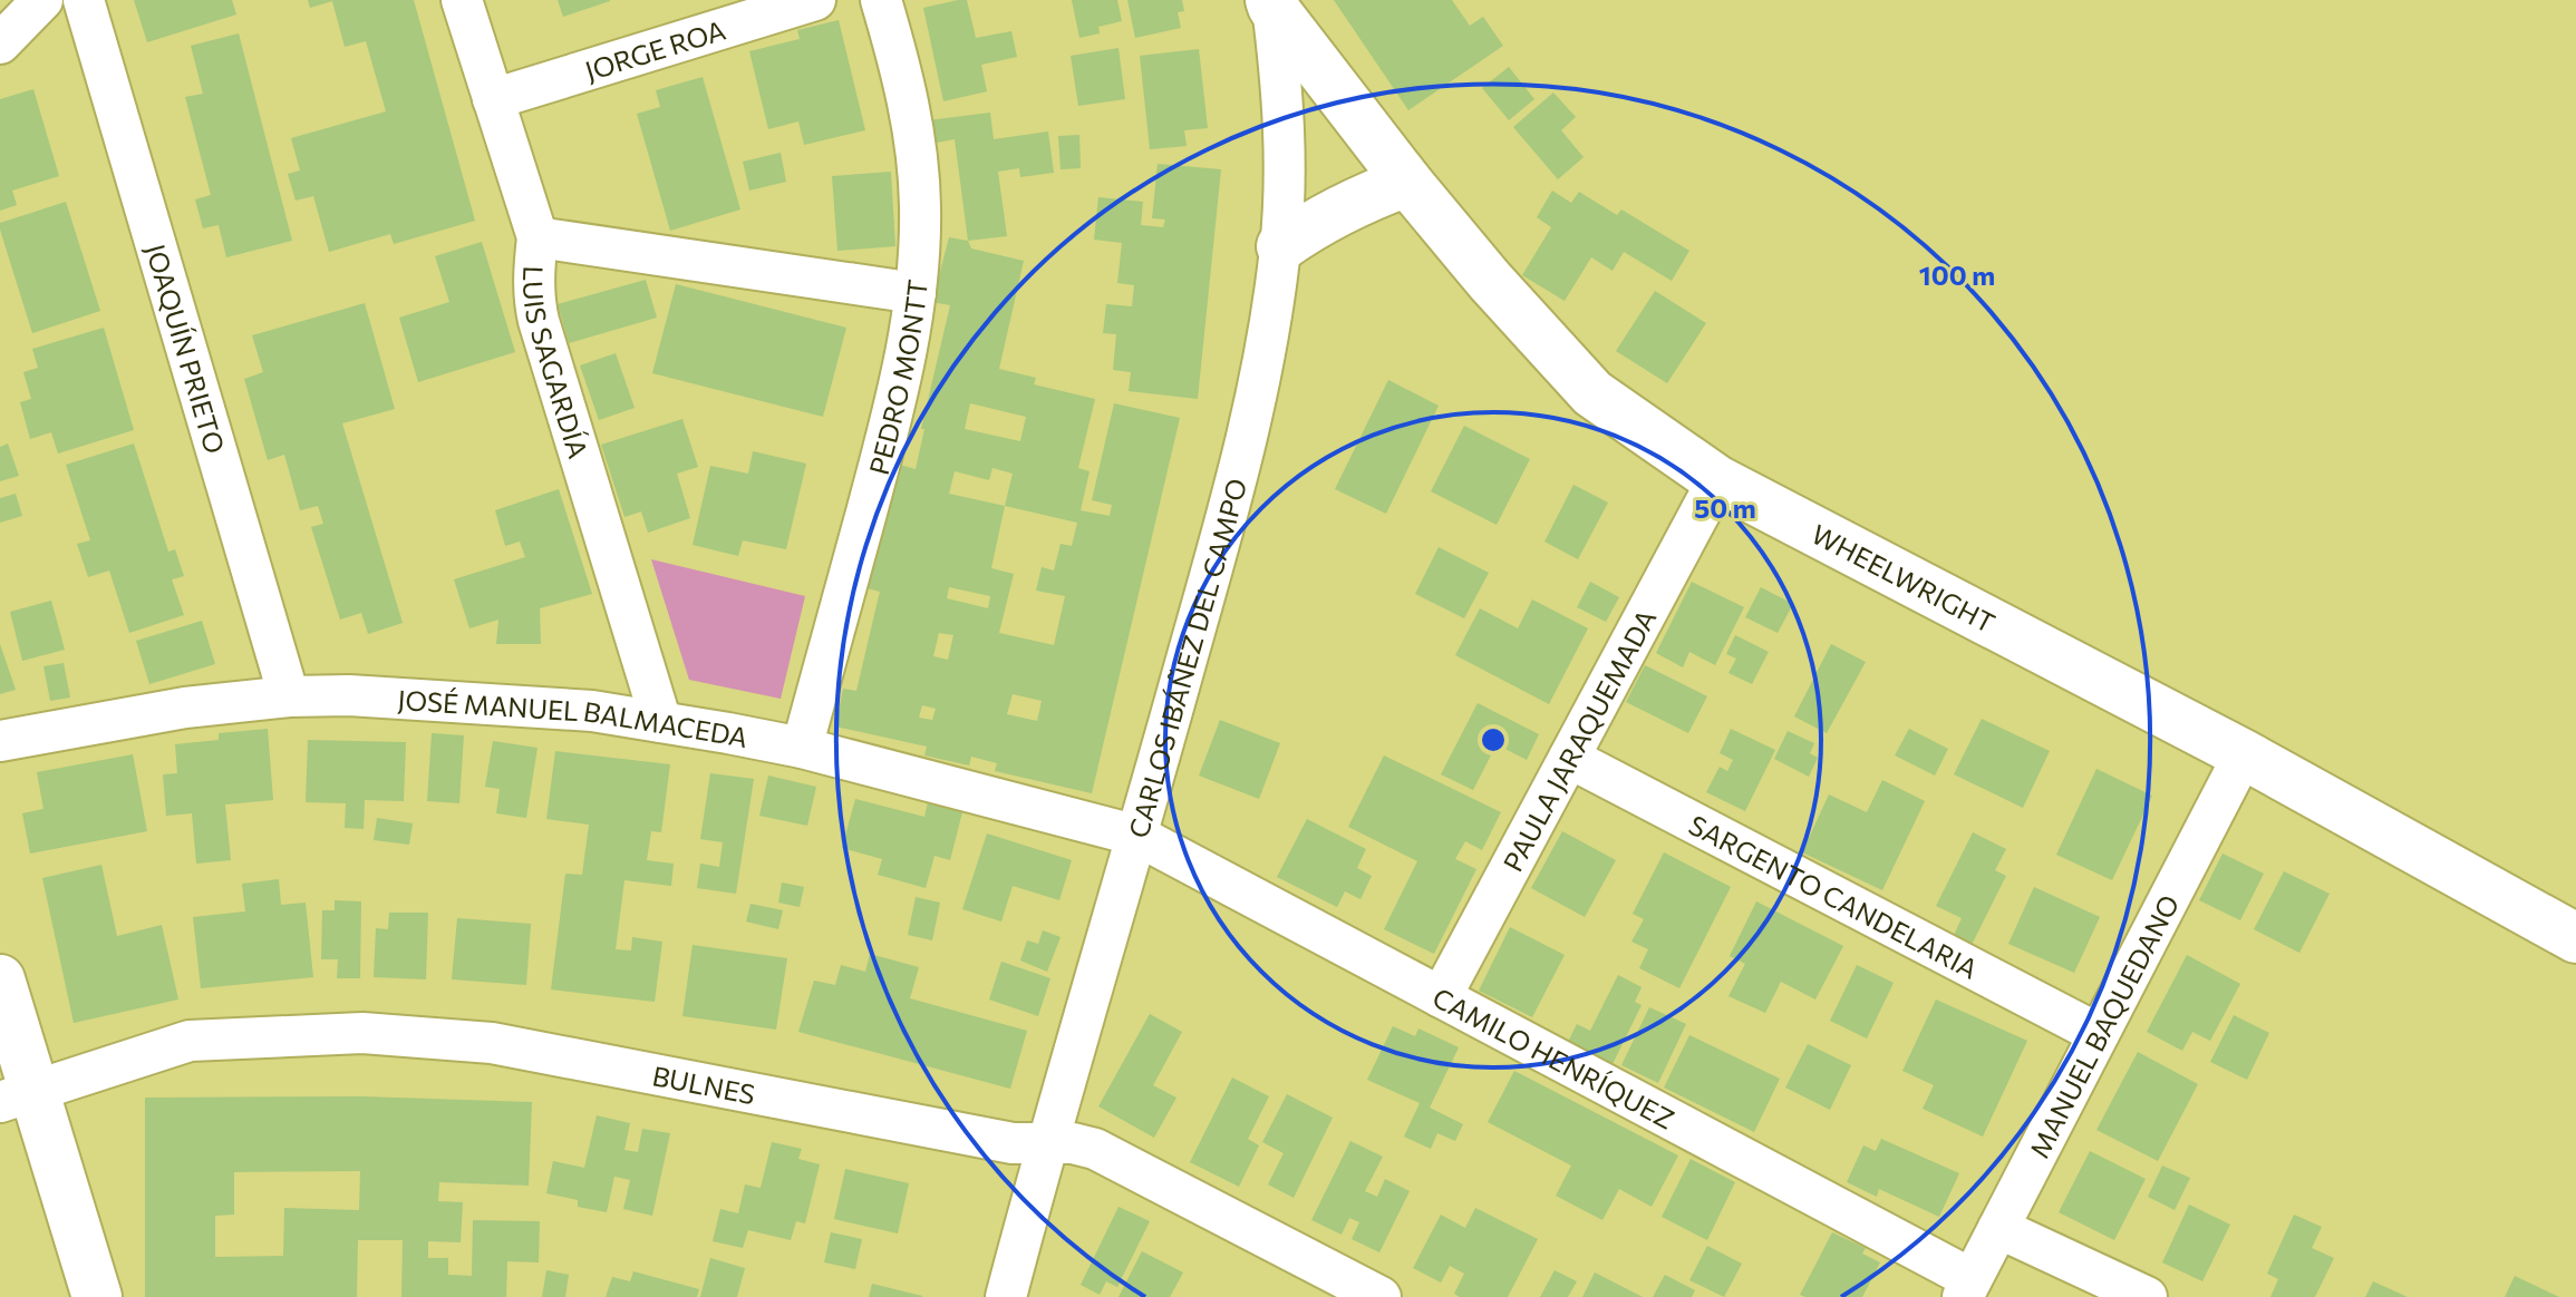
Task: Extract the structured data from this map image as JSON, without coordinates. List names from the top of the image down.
{
  "streets": {
    "main road": ["WHEELWRIGHT"],
    "street": [
      "JORGE ROA",
      "JOAQUÍN PRIETO",
      "LUIS SAGARDÍA",
      "PEDRO MONTT",
      "CARLOS IBÁÑEZ DEL CAMPO",
      "JOSÉ MANUEL BALMACEDA",
      "PAULA JARAQUEMADA",
      "SARGENTO CANDELARIA",
      "MANUEL BAQUEDANO",
      "CAMILO HENRÍQUEZ",
      "BULNES"
    ]
  },
  "crossings": [
    ["JORGE ROA", "LUIS SAGARDÍA"],
    ["JOAQUÍN PRIETO", "JOSÉ MANUEL BALMACEDA"],
    ["LUIS SAGARDÍA", "JOSÉ MANUEL BALMACEDA"],
    ["PEDRO MONTT", "JOSÉ MANUEL BALMACEDA"],
    ["WHEELWRIGHT", "CARLOS IBÁÑEZ DEL CAMPO"],
    ["WHEELWRIGHT", "PAULA JARAQUEMADA"],
    ["WHEELWRIGHT", "MANUEL BAQUEDANO"],
    ["CARLOS IBÁÑEZ DEL CAMPO", "JOSÉ MANUEL BALMACEDA"],
    ["CARLOS IBÁÑEZ DEL CAMPO", "CAMILO HENRÍQUEZ"],
    ["CARLOS IBÁÑEZ DEL CAMPO", "BULNES"],
    ["JOSÉ MANUEL BALMACEDA", "CAMILO HENRÍQUEZ"],
    ["PAULA JARAQUEMADA", "SARGENTO CANDELARIA"],
    ["PAULA JARAQUEMADA", "CAMILO HENRÍQUEZ"],
    ["SARGENTO CANDELARIA", "MANUEL BAQUEDANO"],
    ["MANUEL BAQUEDANO", "CAMILO HENRÍQUEZ"]
  ],
  "rings": ["100 m", "50 m"]
}
